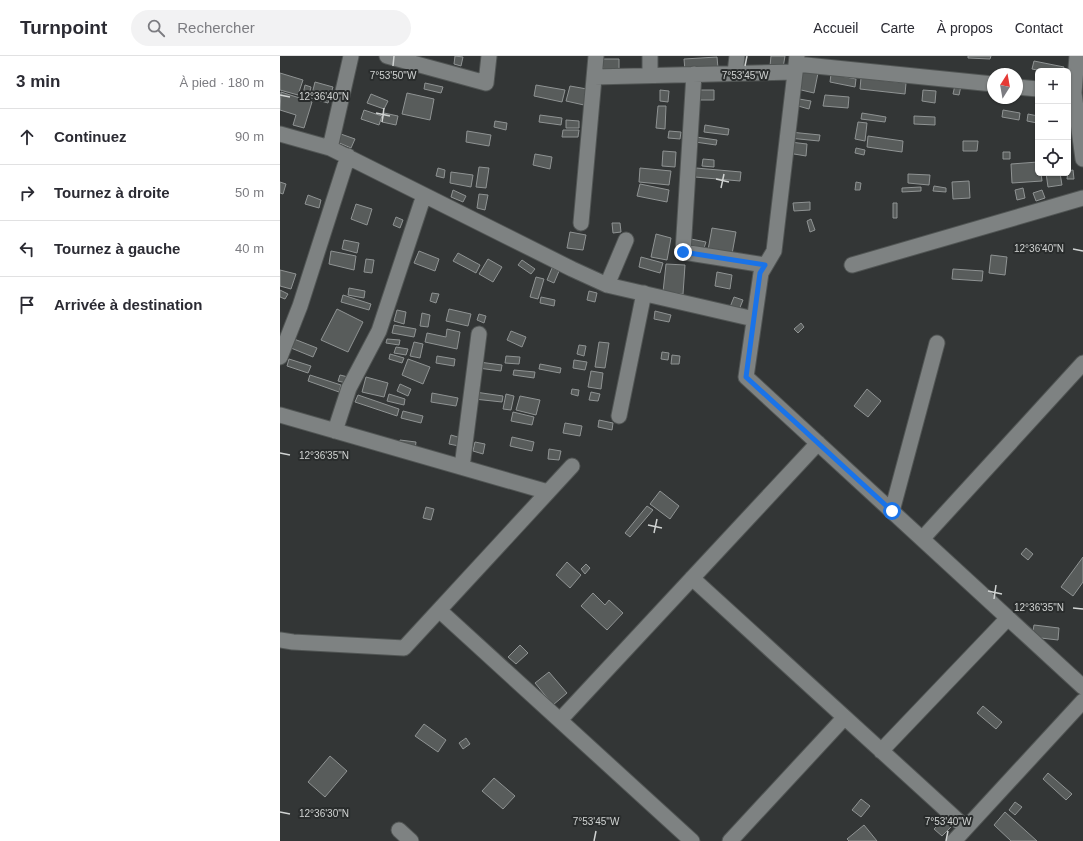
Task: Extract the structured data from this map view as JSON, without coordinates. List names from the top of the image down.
{
  "north": "top",
  "page": {
    "header": "Turnpoint",
    "search": "Rechercher",
    "nav": [
      "Accueil",
      "Carte",
      "À propos",
      "Contact"
    ],
    "heading": ["3 min", "À pied · 180 m"],
    "map_buttons": ["+", "−"],
    "list": [
      ["Continuez", "90 m"],
      ["Tournez à droite", "50 m"],
      ["Tournez à gauche", "40 m"],
      "Arrivée à destination"
    ]
  },
  "coordinates": [
    "7°53'50\"W",
    "7°53'45\"W",
    "12°36'40\"N",
    "12°36'35\"N",
    "12°36'30\"N",
    "7°53'40\"W"
  ]
}
